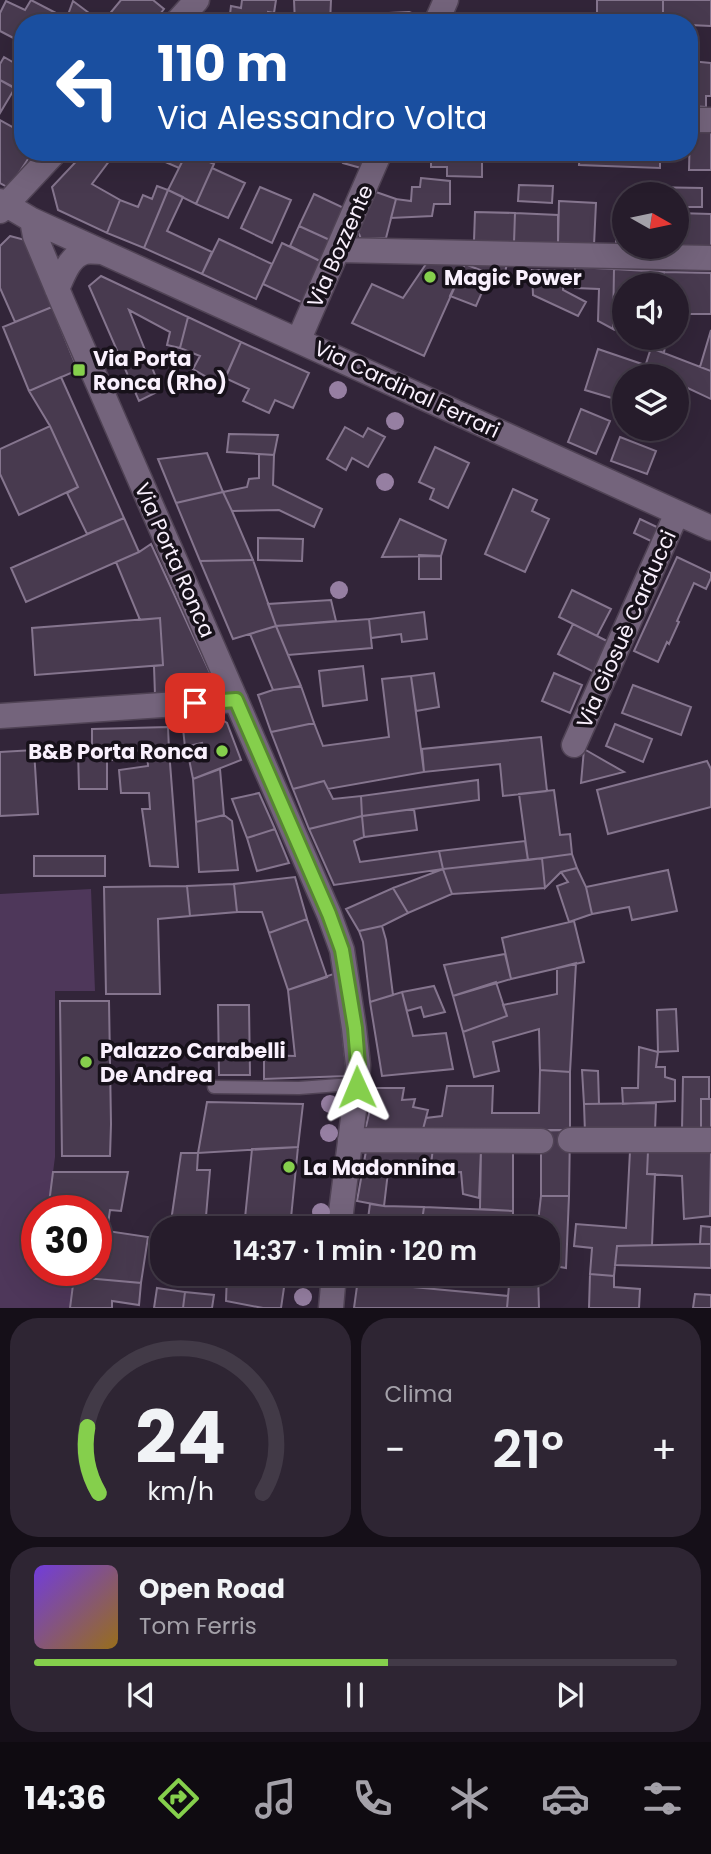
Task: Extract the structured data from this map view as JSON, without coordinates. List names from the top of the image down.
{
  "streets": {
    "street": [
      "Via Bozzente",
      "Via Cardinal Ferrari",
      "Via Porta Ronca",
      "Via Giosuè Carducci"
    ]
  },
  "crossings": [
    ["Via Bozzente", "Via Cardinal Ferrari"],
    ["Via Cardinal Ferrari", "Via Porta Ronca"],
    ["Via Cardinal Ferrari", "Via Giosuè Carducci"]
  ],
  "places": {
    "other": [
      "Magic Power",
      "B&B Porta Ronca",
      "Palazzo Carabelli De Andrea",
      "La Madonnina"
    ],
    "transit": ["Via Porta Ronca (Rho)"]
  },
  "north": "right",
  "page": {
    "turn": ["110 m", "Via Alessandro Volta"],
    "limit": "30",
    "trip": "14:37 · 1 min · 120 m",
    "tile": "Clima",
    "heat": ["−", "21°", "+"],
    "song": ["Open Road", "Tom Ferris"],
    "tabs": "14:36",
    "gauge": ["24", "km/h"]
  }
}
